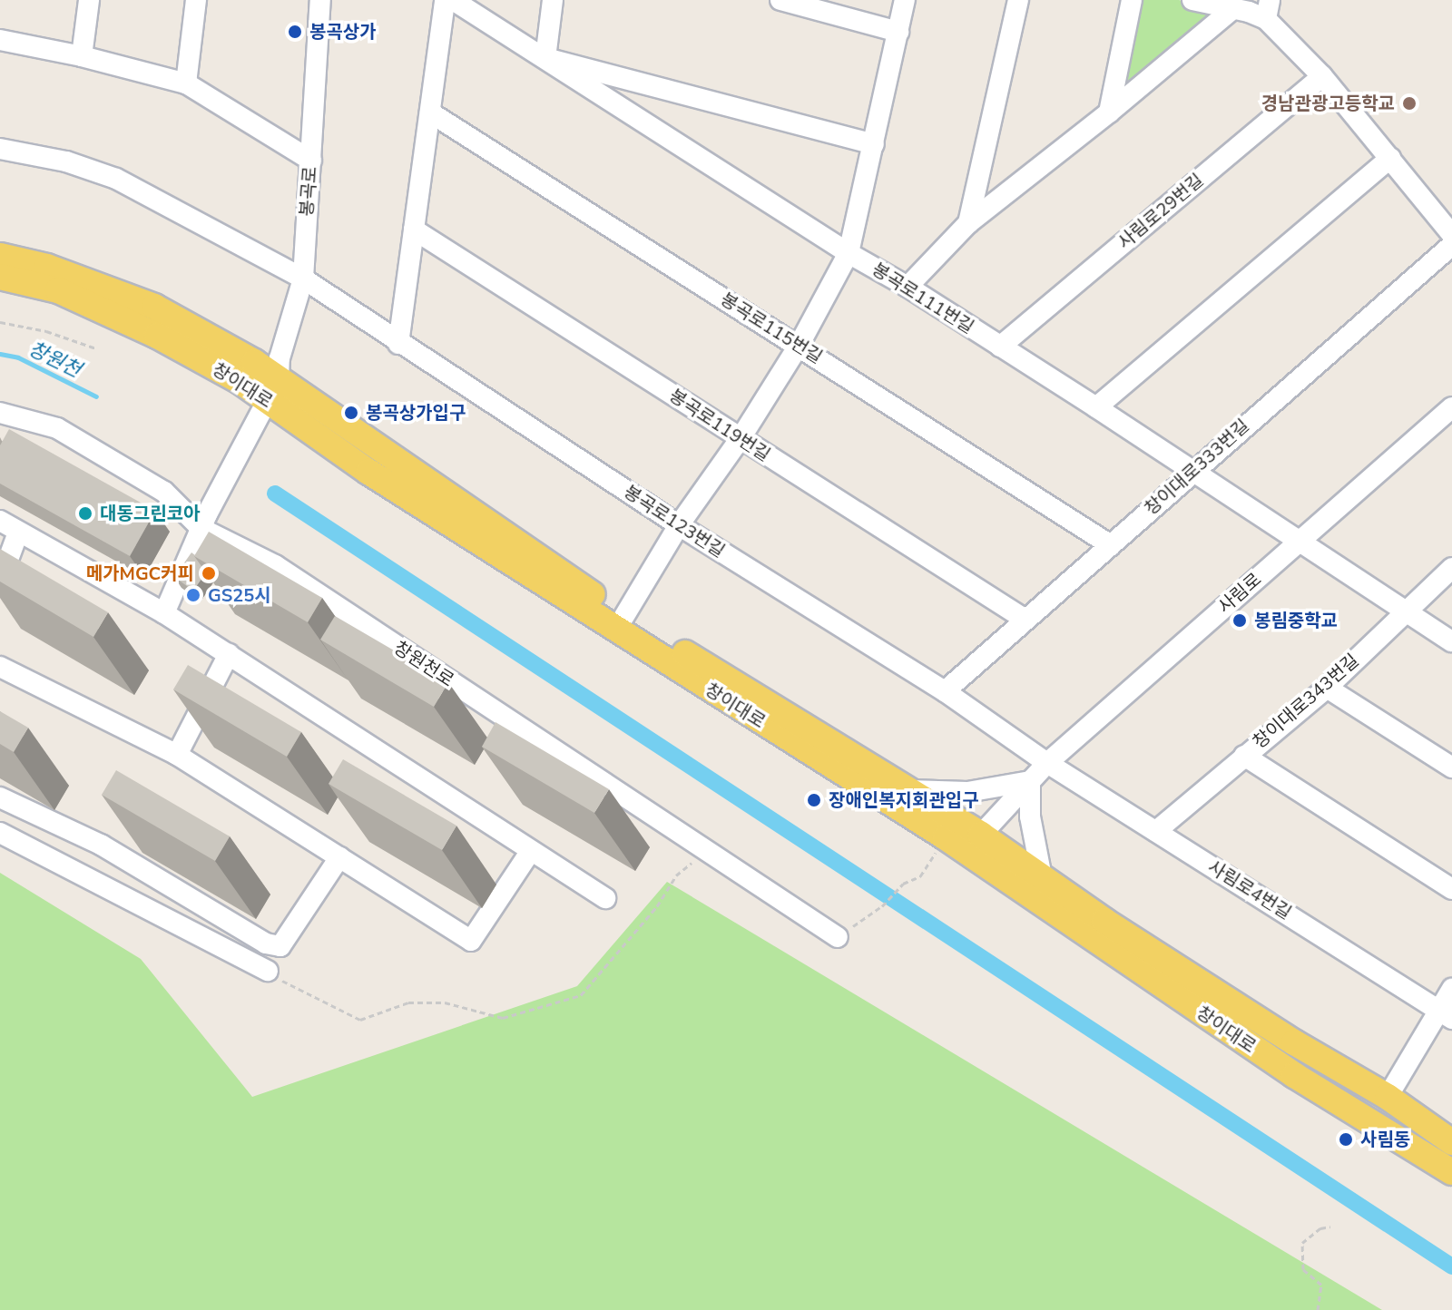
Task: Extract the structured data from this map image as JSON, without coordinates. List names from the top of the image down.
{
  "streets": {
    "main road": ["창이대로"],
    "street": [
      "봉곡로",
      "사림로29번길",
      "봉곡로111번길",
      "봉곡로115번길",
      "봉곡로119번길",
      "창이대로333번길",
      "봉곡로123번길",
      "사림로",
      "창원천로",
      "창이대로343번길",
      "사림로4번길"
    ]
  },
  "crossings": [
    ["봉곡로", "창이대로"],
    ["봉곡로", "봉곡로123번길"],
    ["봉곡로", "창원천로"],
    ["사림로29번길", "봉곡로111번길"],
    ["봉곡로111번길", "창이대로333번길"],
    ["봉곡로111번길", "사림로"],
    ["봉곡로111번길", "창이대로343번길"],
    ["봉곡로115번길", "창이대로333번길"],
    ["창이대로", "사림로"],
    ["봉곡로119번길", "창이대로333번길"],
    ["창이대로333번길", "봉곡로123번길"],
    ["봉곡로123번길", "사림로"],
    ["봉곡로123번길", "사림로4번길"],
    ["사림로", "사림로4번길"],
    ["창이대로343번길", "사림로4번길"]
  ],
  "water": ["창원천"],
  "places": [
    "봉곡상가",
    "경남관광고등학교",
    "봉곡상가입구",
    "대동그린코아",
    "메가MGC커피",
    "GS25시",
    "봉림중학교",
    "장애인복지회관입구",
    "사림동"
  ]
}
